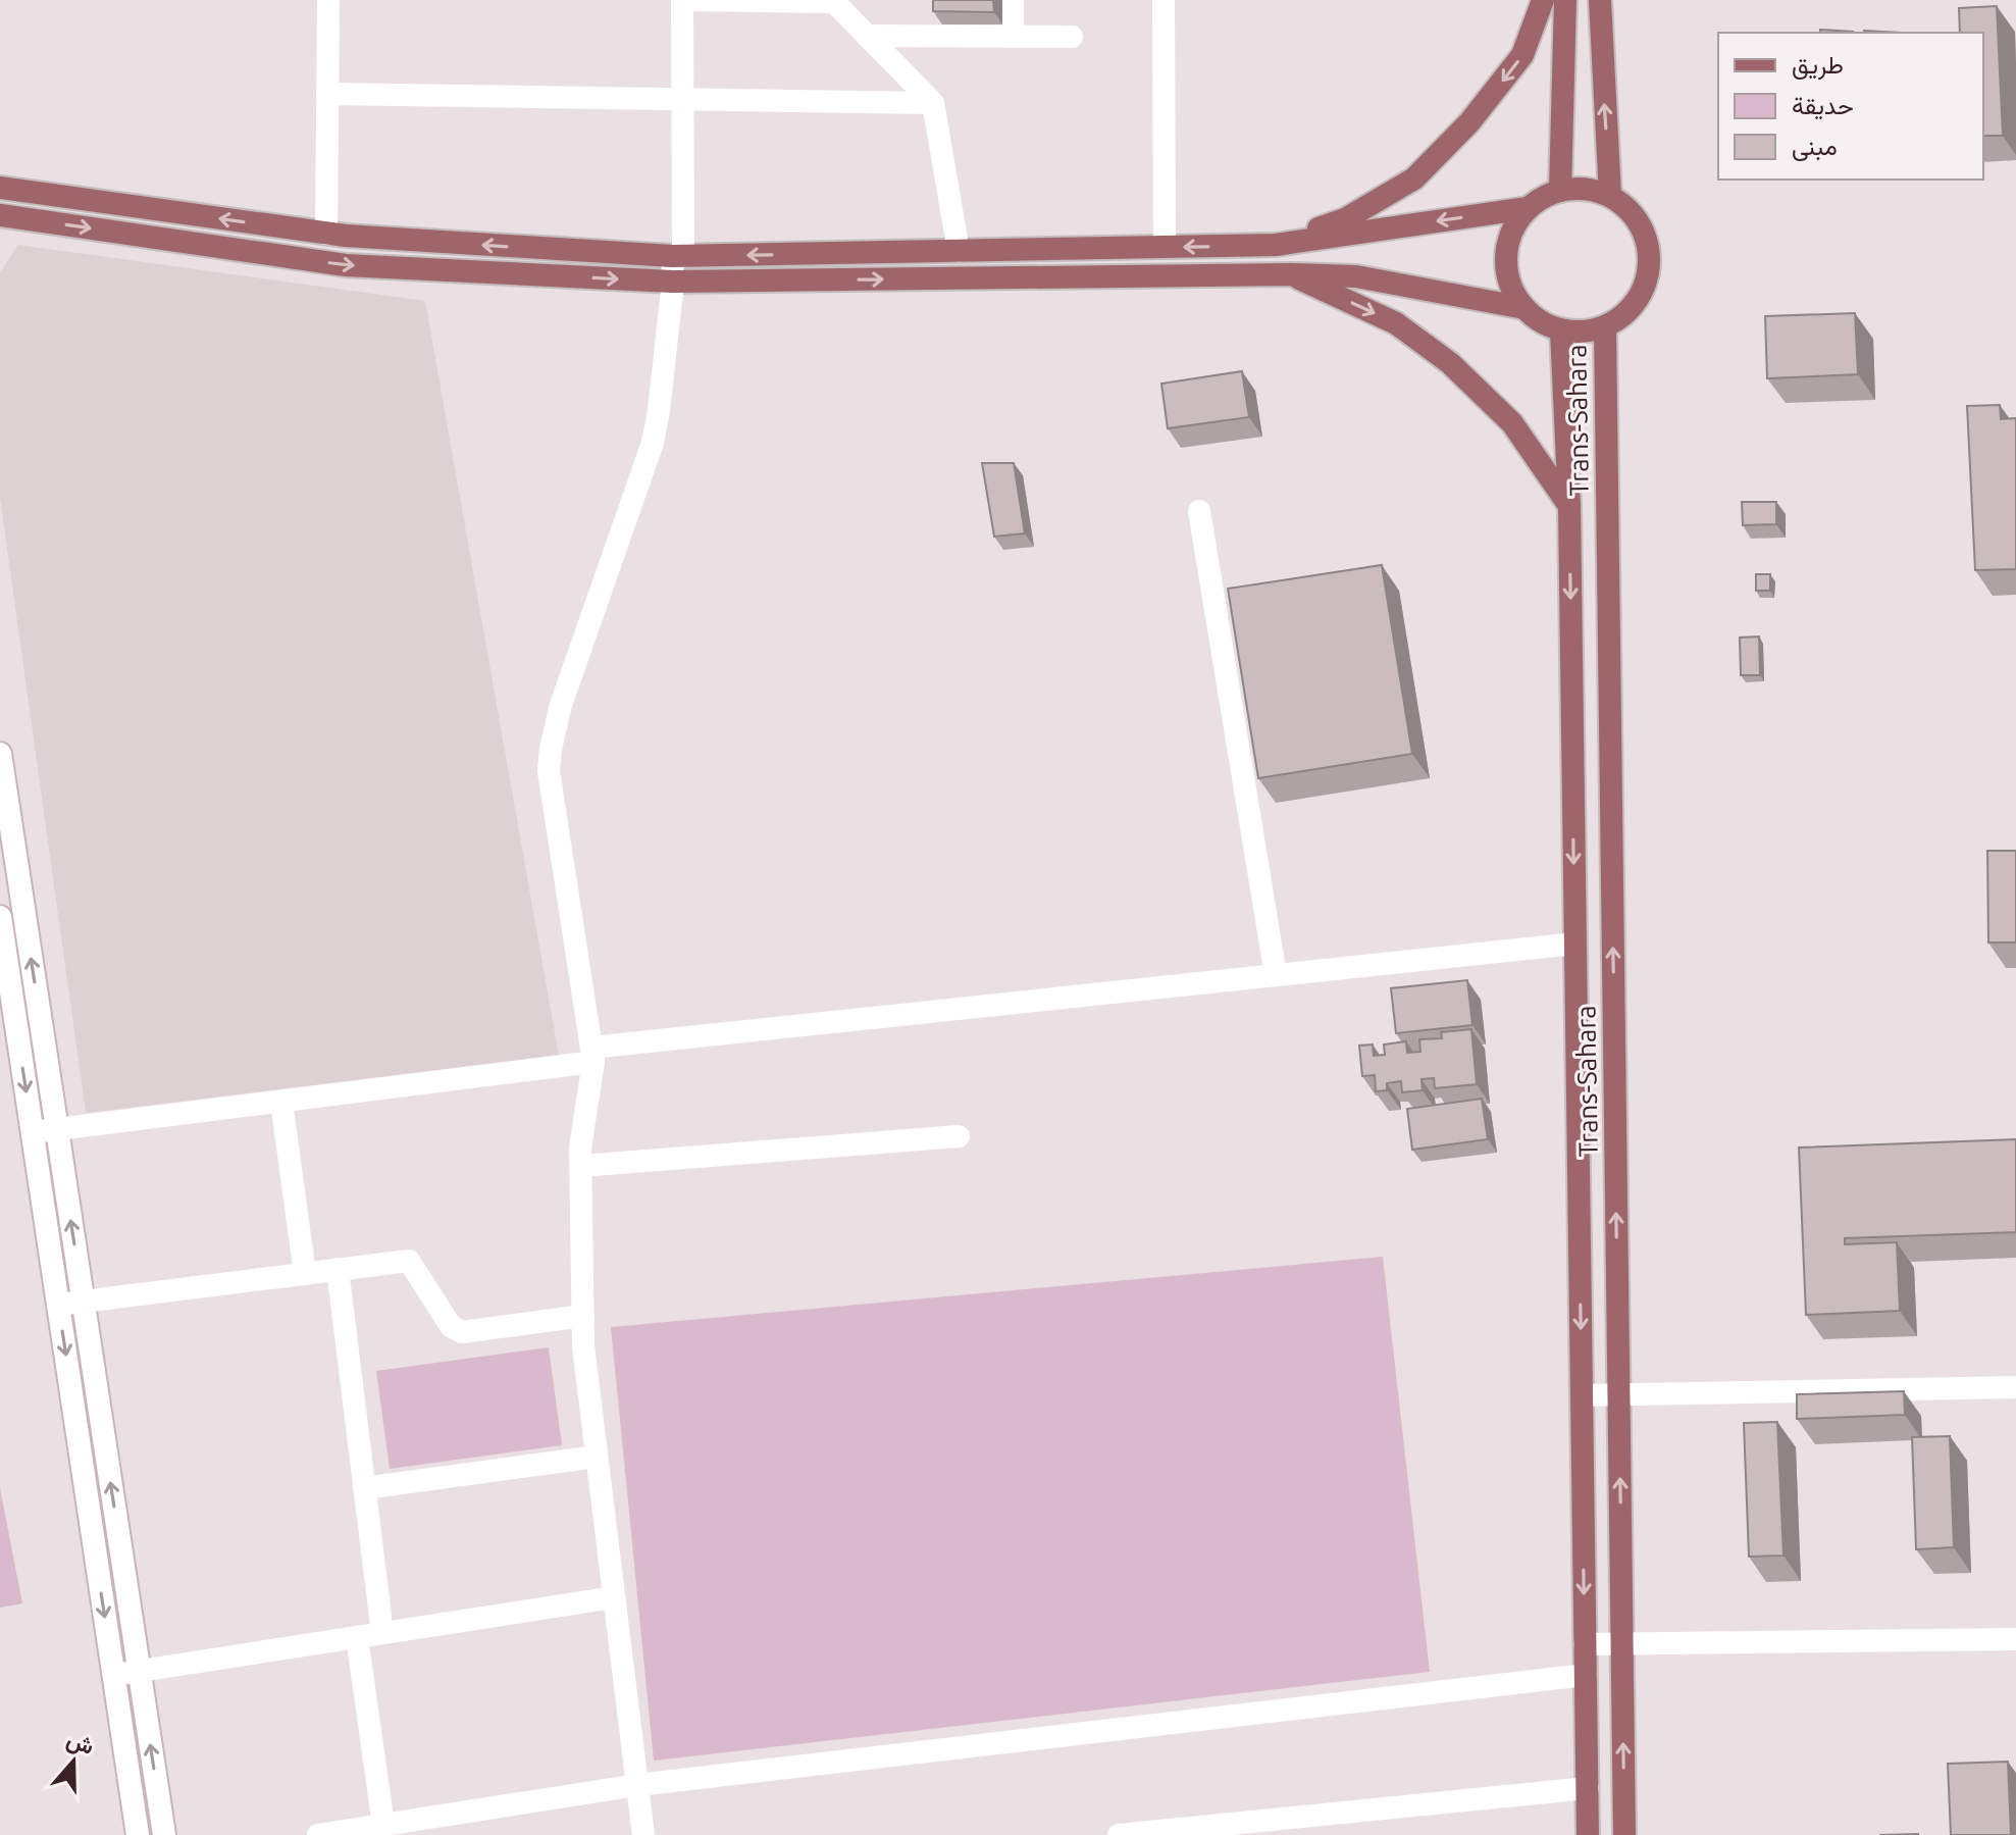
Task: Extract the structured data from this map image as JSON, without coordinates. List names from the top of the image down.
{
  "streets": {
    "main road": ["Trans-Sahara"]
  },
  "legend": ["طريق", "حديقة", "مبنى"],
  "north": "top"
}
